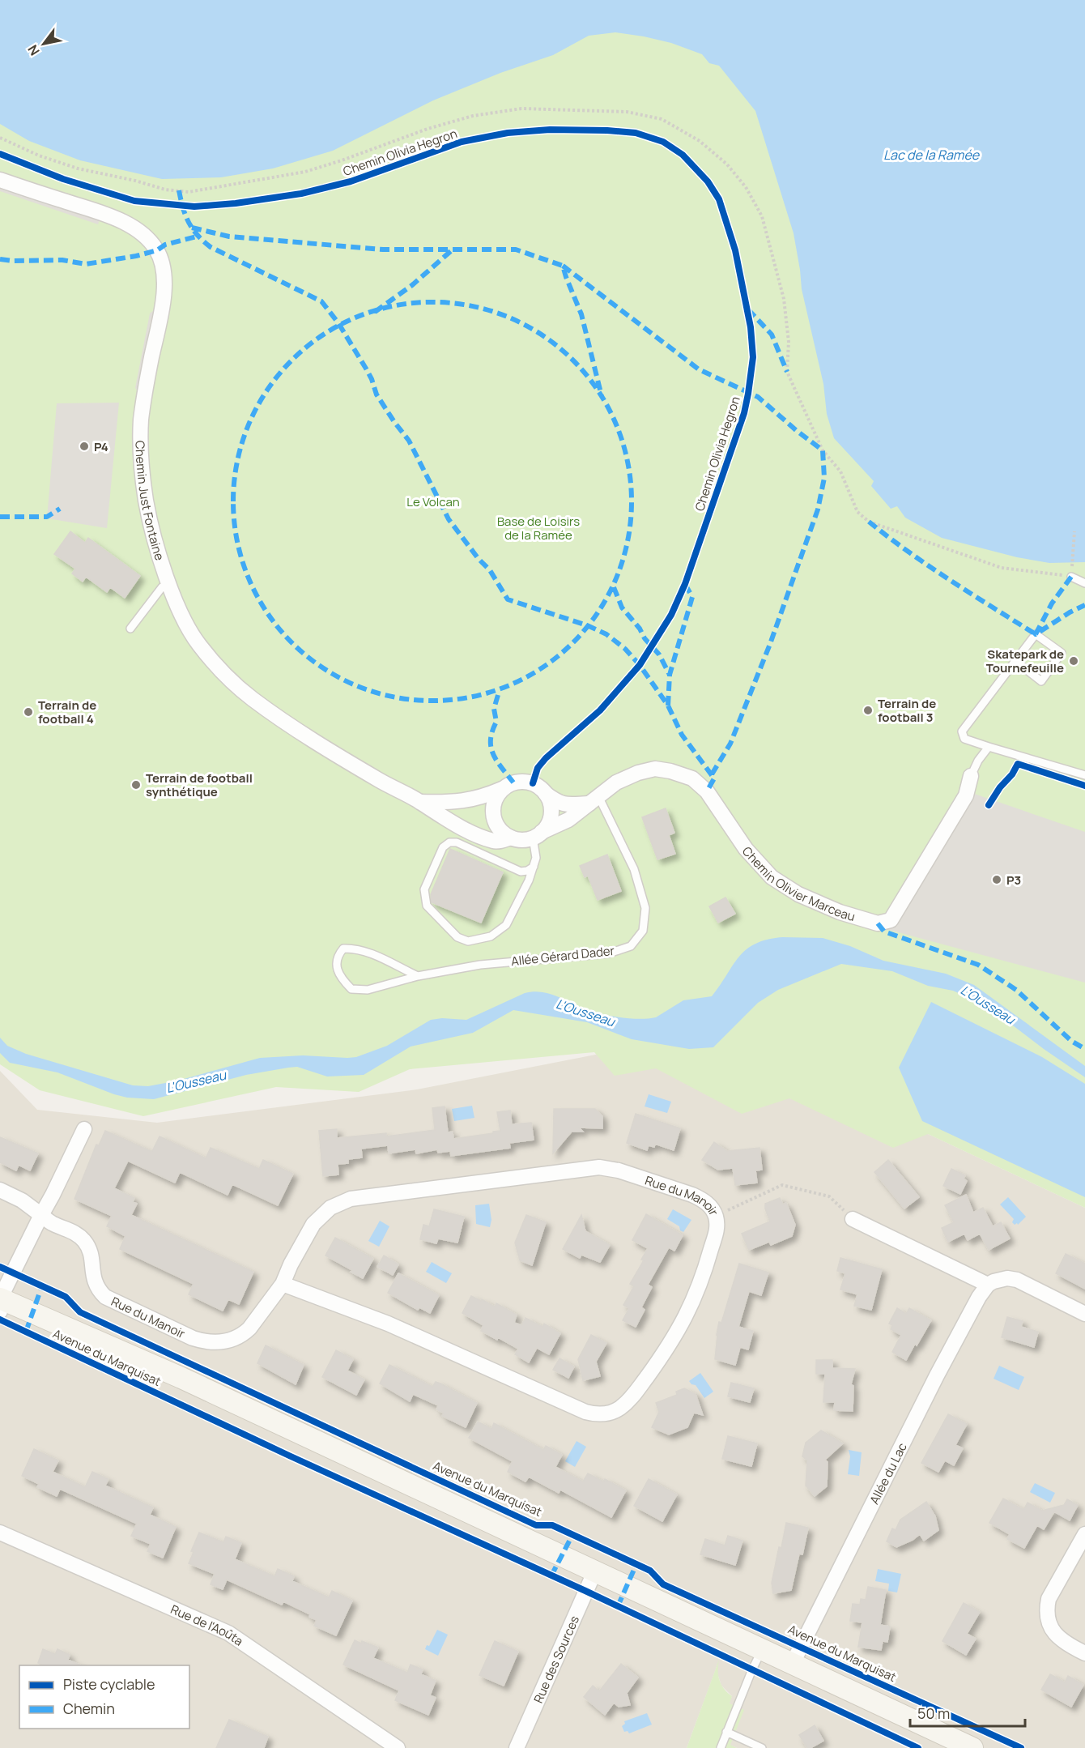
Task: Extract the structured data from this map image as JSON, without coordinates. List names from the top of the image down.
{
  "streets": {
    "main road": ["Avenue du Marquisat"],
    "street": [
      "Chemin Just Fontaine",
      "Chemin Olivier Marceau",
      "Rue du Manoir",
      "Allée du Lac",
      "Rue de l'Aoûta",
      "Rue des Sources"
    ],
    "lane": ["Allée Gérard Dader"],
    "cycle path": ["Chemin Olivia Hegron"]
  },
  "crossings": [
    ["Chemin Just Fontaine", "Chemin Olivier Marceau"],
    ["Chemin Olivier Marceau", "Allée Gérard Dader"],
    ["Avenue du Marquisat", "Allée du Lac"],
    ["Avenue du Marquisat", "Rue des Sources"]
  ],
  "water": ["Lac de la Ramée", "L'Ousseau"],
  "parks": ["Le Volcan", "Base de Loisirs de la Ramée"],
  "places": [
    "P4",
    "Skatepark de Tournefeuille",
    "Terrain de football 3",
    "Terrain de football 4",
    "Terrain de football synthétique",
    "P3"
  ],
  "legend": ["Piste cyclable", "Chemin"],
  "scale_bar": "50 m",
  "north": "bottom left"
}
